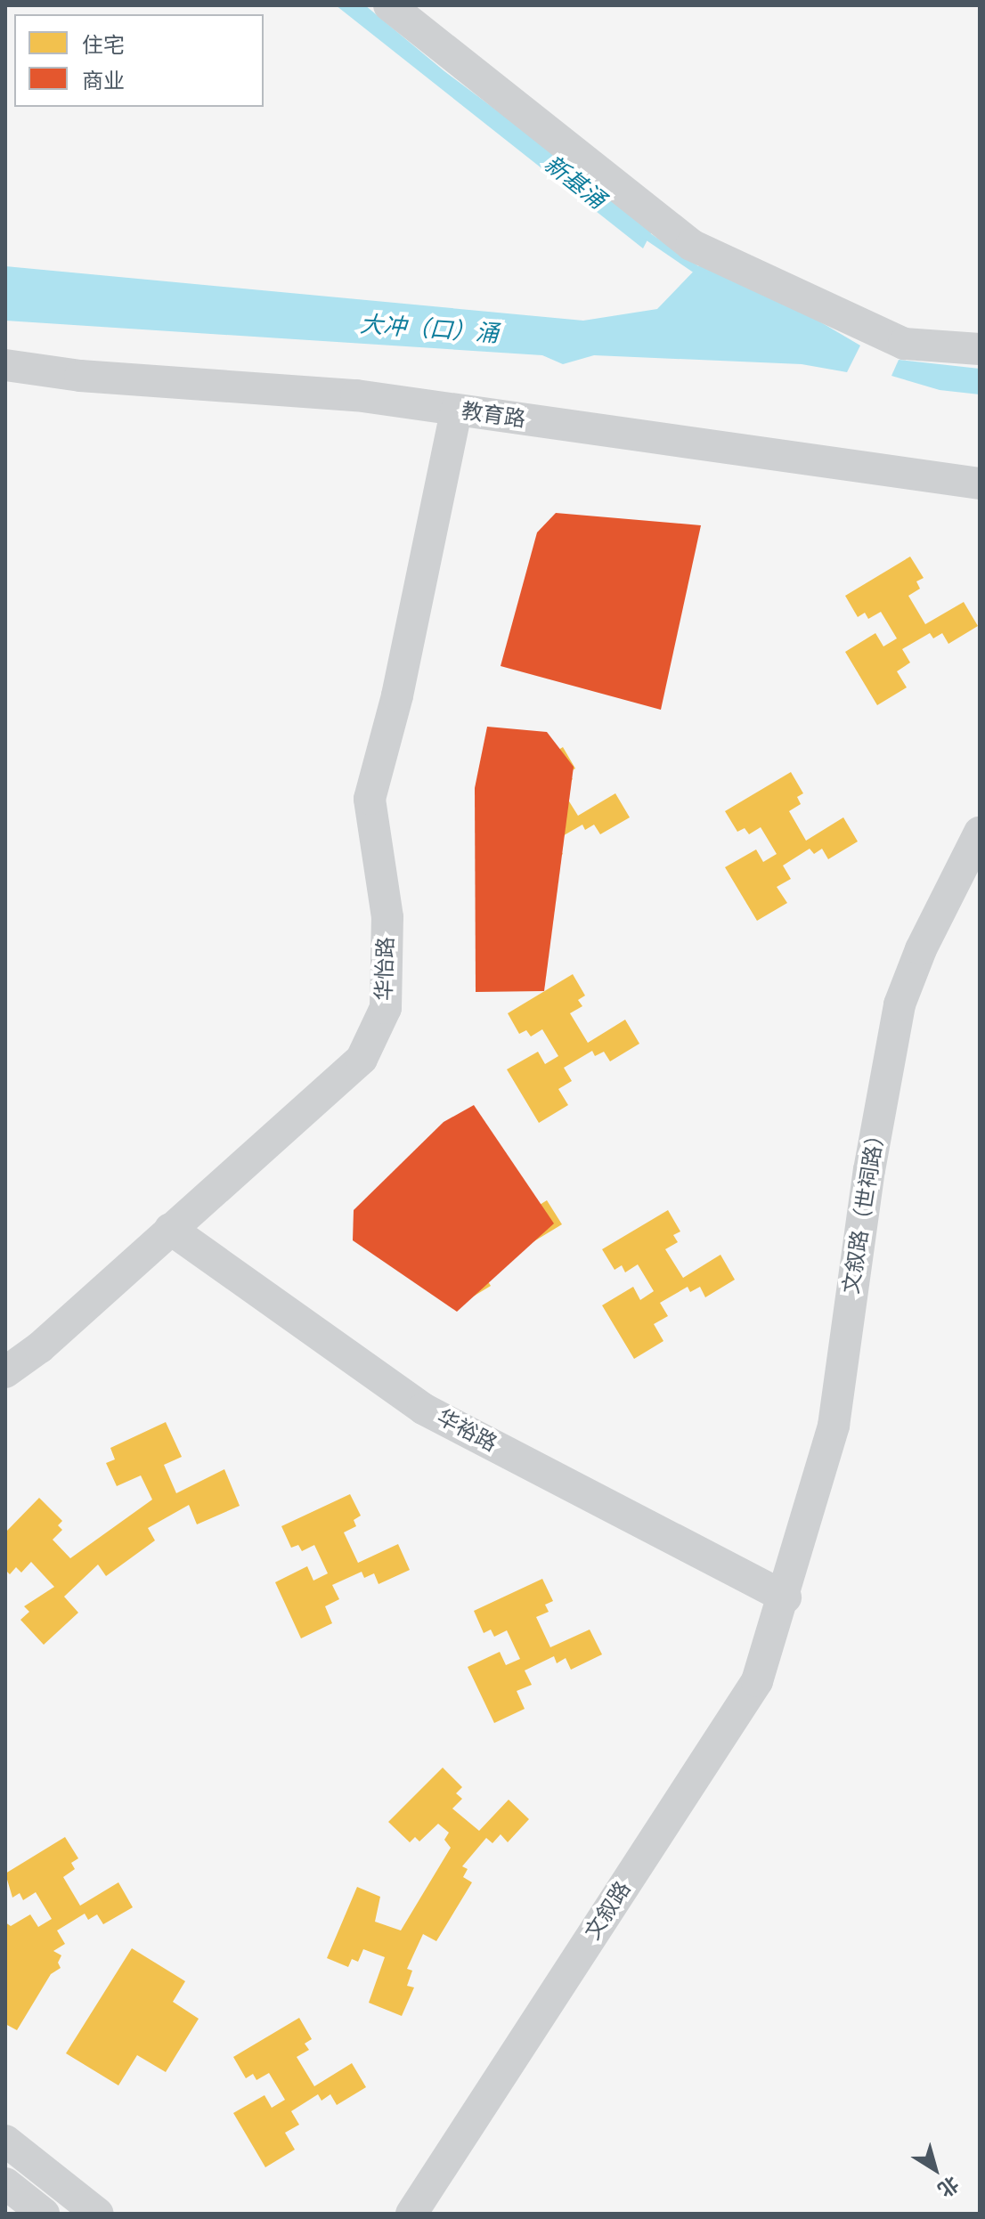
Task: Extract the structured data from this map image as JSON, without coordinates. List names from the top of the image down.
{
  "streets": {
    "street": [
      "教育路",
      "华怡路",
      "文叙路（世祠路）",
      "华裕路",
      "文叙路"
    ]
  },
  "crossings": [
    ["教育路", "华怡路"],
    ["华怡路", "华裕路"],
    ["文叙路（世祠路）", "华裕路"],
    ["文叙路（世祠路）", "文叙路"],
    ["华裕路", "文叙路"]
  ],
  "water": ["新基涌", "大冲（口）涌"],
  "legend": ["住宅", "商业"],
  "north": "bottom right"
}
